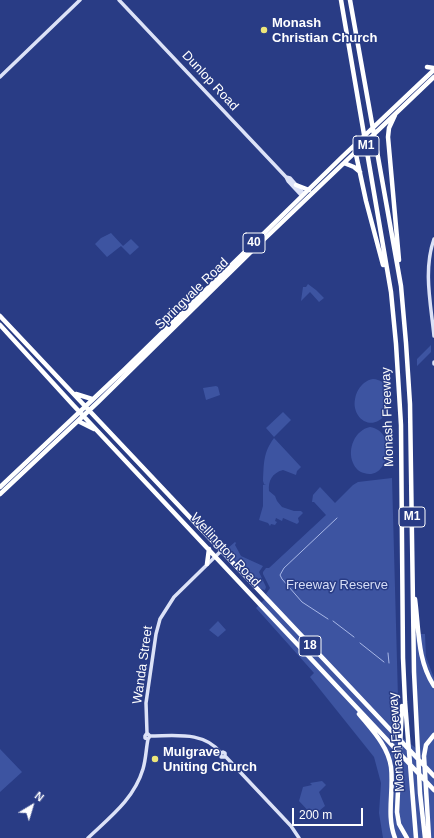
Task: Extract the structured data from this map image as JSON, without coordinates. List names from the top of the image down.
{
  "streets": {
    "highway": [
      "M1",
      "40",
      "Springvale Road",
      "Monash Freeway",
      "Wellington Road",
      "18"
    ],
    "street": ["Dunlop Road", "Wanda Street"]
  },
  "crossings": [
    ["Dunlop Road", "Springvale Road"],
    ["Springvale Road", "Wellington Road"],
    ["Wellington Road", "Wanda Street"]
  ],
  "parks": ["Freeway Reserve"],
  "places": ["Monash Christian Church", "Mulgrave Uniting Church"],
  "scale_bar": "200 m",
  "north": "top right"
}
